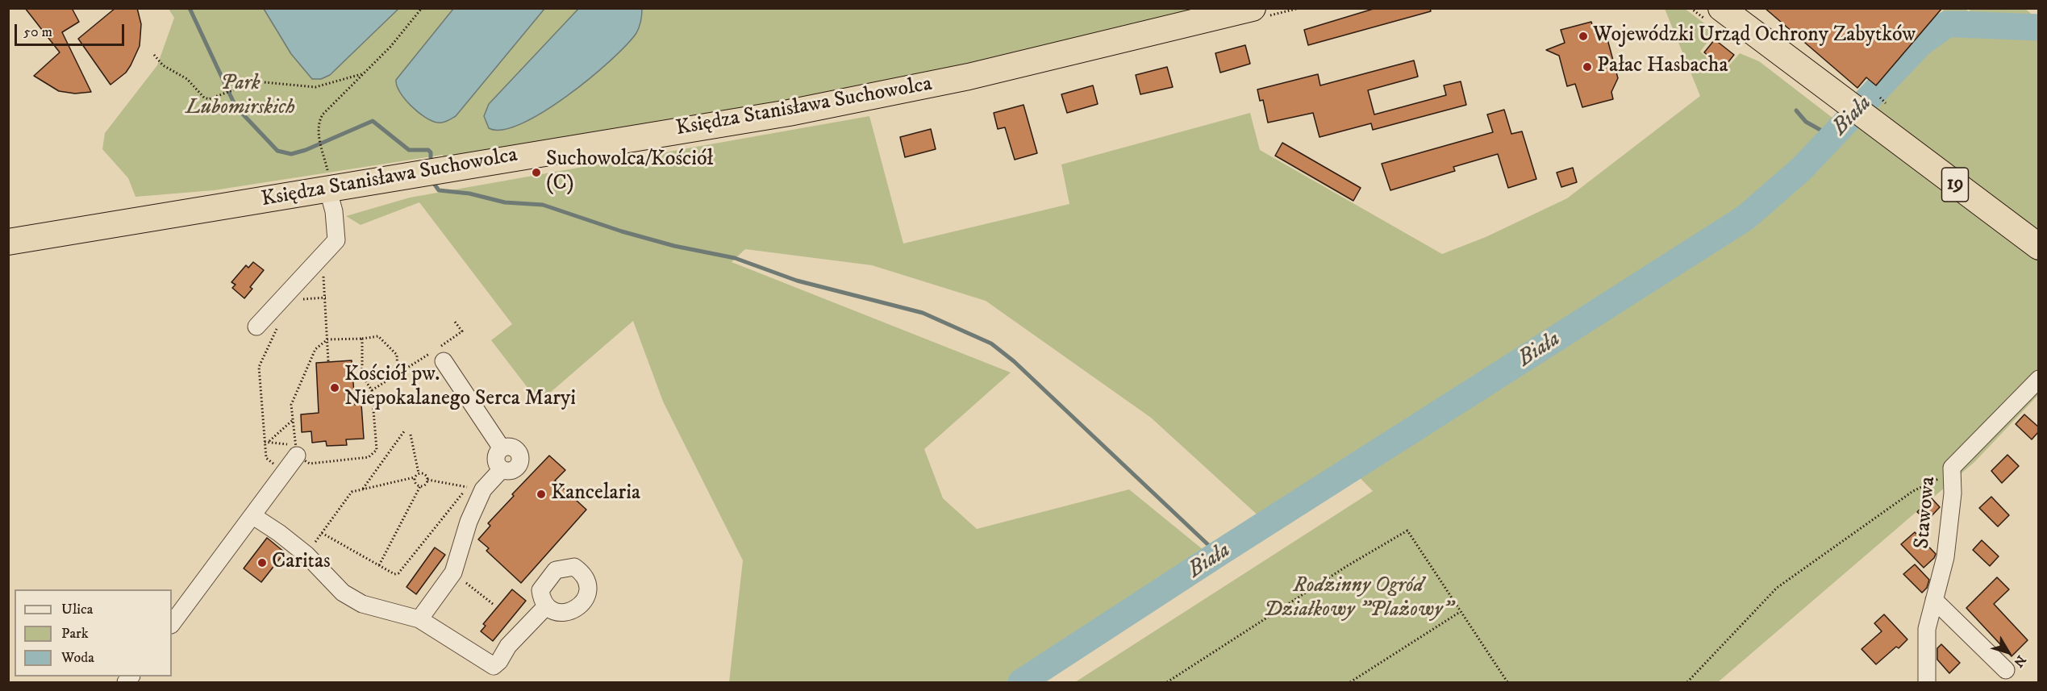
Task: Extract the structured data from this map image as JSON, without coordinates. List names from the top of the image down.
{
  "streets": {
    "highway": ["Księdza Stanisława Suchowolca", "19"],
    "street": ["Stawowa"]
  },
  "water": ["Biała"],
  "parks": ["Park Lubomirskich", "Rodzinny Ogród Działkowy \"Plażowy\""],
  "places": [
    "Wojewódzki Urząd Ochrony Zabytków",
    "Pałac Hasbacha",
    "Suchowolca/Kościół (C)",
    "Kościół pw. Niepokalanego Serca Maryi",
    "Kancelaria",
    "Caritas"
  ],
  "legend": ["Ulica", "Park", "Woda"],
  "scale_bar": "50 m",
  "north": "bottom right"
}
